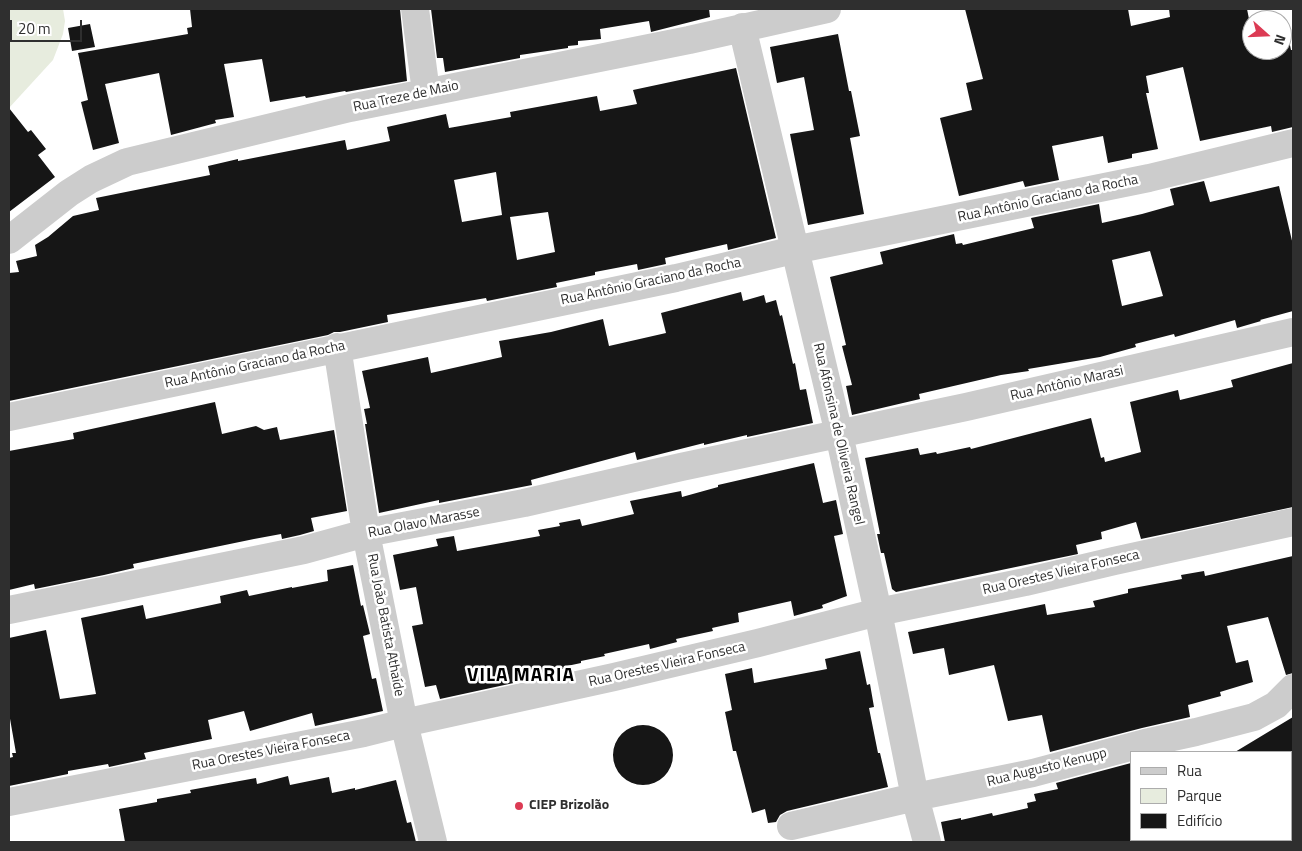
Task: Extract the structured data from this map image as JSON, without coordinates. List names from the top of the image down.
{
  "streets": {
    "street": [
      "Rua Treze de Maio",
      "Rua Antônio Graciano da Rocha",
      "Rua Antônio Marasi",
      "Rua Afonsina de Oliveira Rangel",
      "Rua Olavo Marasse",
      "Rua Orestes Vieira Fonseca",
      "Rua João Batista Athaíde",
      "Rua Augusto Kenupp"
    ]
  },
  "crossings": [
    ["Rua Treze de Maio", "Rua Afonsina de Oliveira Rangel"],
    ["Rua Antônio Graciano da Rocha", "Rua Afonsina de Oliveira Rangel"],
    ["Rua Antônio Graciano da Rocha", "Rua João Batista Athaíde"],
    ["Rua Antônio Marasi", "Rua Afonsina de Oliveira Rangel"],
    ["Rua Antônio Marasi", "Rua Olavo Marasse"],
    ["Rua Afonsina de Oliveira Rangel", "Rua Olavo Marasse"],
    ["Rua Afonsina de Oliveira Rangel", "Rua Orestes Vieira Fonseca"],
    ["Rua Afonsina de Oliveira Rangel", "Rua Augusto Kenupp"],
    ["Rua Olavo Marasse", "Rua João Batista Athaíde"],
    ["Rua Orestes Vieira Fonseca", "Rua João Batista Athaíde"]
  ],
  "districts": ["VILA MARIA"],
  "places": ["CIEP Brizolão"],
  "legend": ["Rua", "Parque", "Edifício"],
  "scale_bar": "20 m",
  "north": "right"
}
